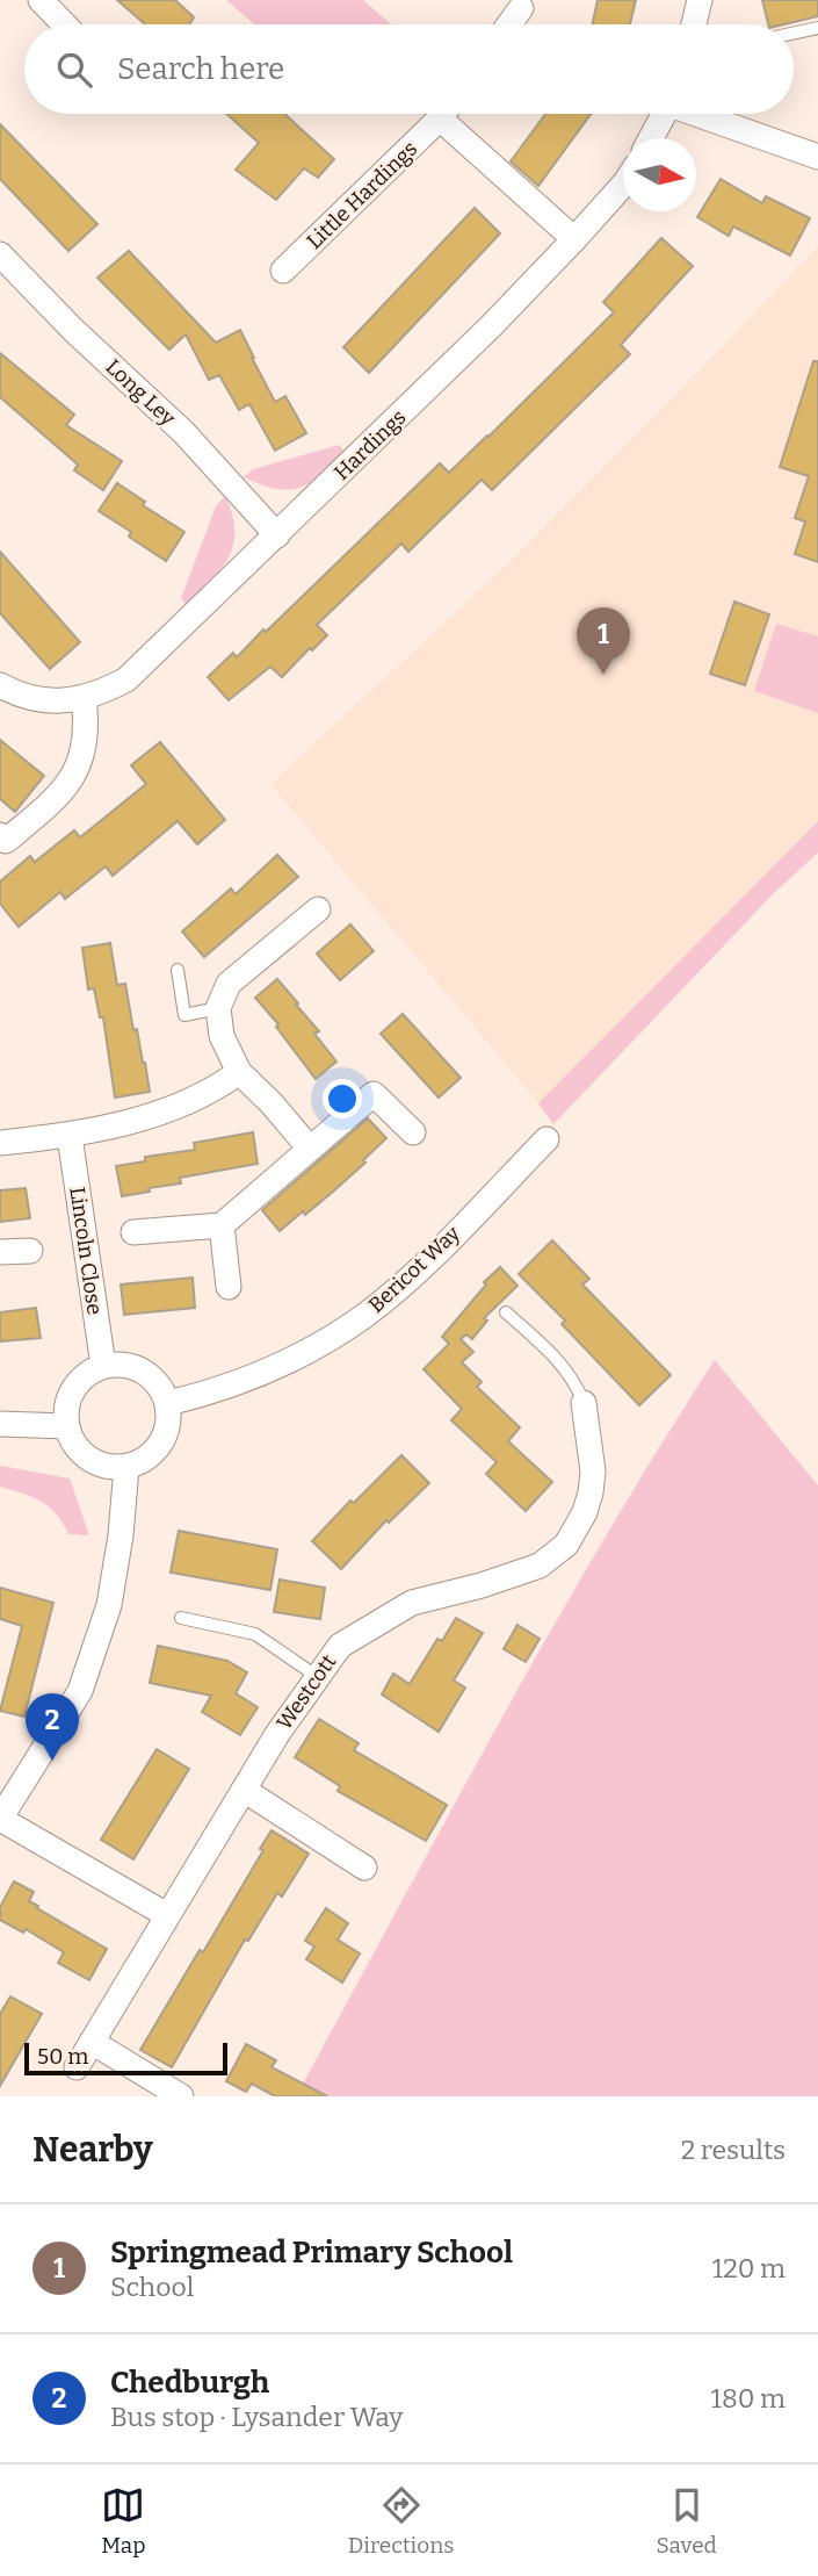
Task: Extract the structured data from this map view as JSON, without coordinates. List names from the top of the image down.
{
  "streets": {
    "street": [
      "Little Hardings",
      "Long Ley",
      "Hardings",
      "Lincoln Close",
      "Bericot Way",
      "Westcott"
    ]
  },
  "crossings": [
    ["Little Hardings", "Hardings"],
    ["Long Ley", "Hardings"],
    ["Lincoln Close", "Bericot Way"]
  ],
  "scale_bar": "50 m",
  "north": "right",
  "page": {
    "search": "Search here",
    "pins": ["1", "2"],
    "scale": "50 m",
    "heading": ["Nearby", "2 results"],
    "list": [
      {
        "mark": "1",
        "name": "Springmead Primary School",
        "note": "School",
        "value": "120 m"
      },
      {
        "mark": "2",
        "name": "Chedburgh",
        "note": "Bus stop · Lysander Way",
        "value": "180 m"
      }
    ],
    "nav": ["Map", "Directions", "Saved"]
  }
}
